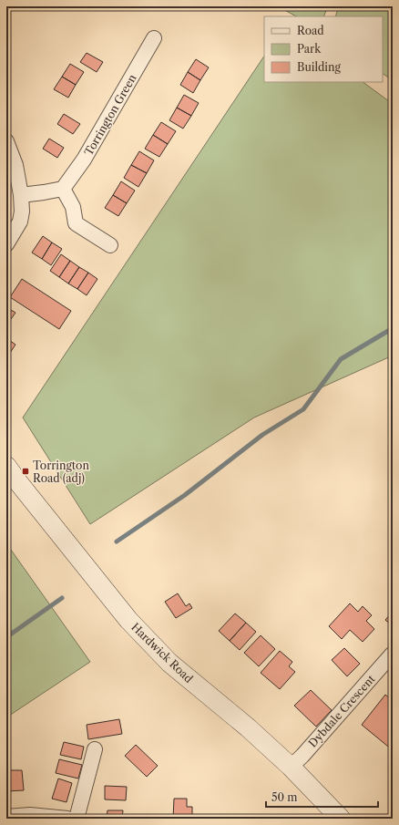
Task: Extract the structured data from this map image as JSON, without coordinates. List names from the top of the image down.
{
  "streets": {
    "street": ["Torrington Green", "Hardwick Road", "Dybdale Crescent"]
  },
  "crossings": [
    ["Hardwick Road", "Dybdale Crescent"]
  ],
  "places": {
    "transit": ["Torrington Road (adj)"]
  },
  "legend": ["Road", "Park", "Building"],
  "scale_bar": "50 m"
}
